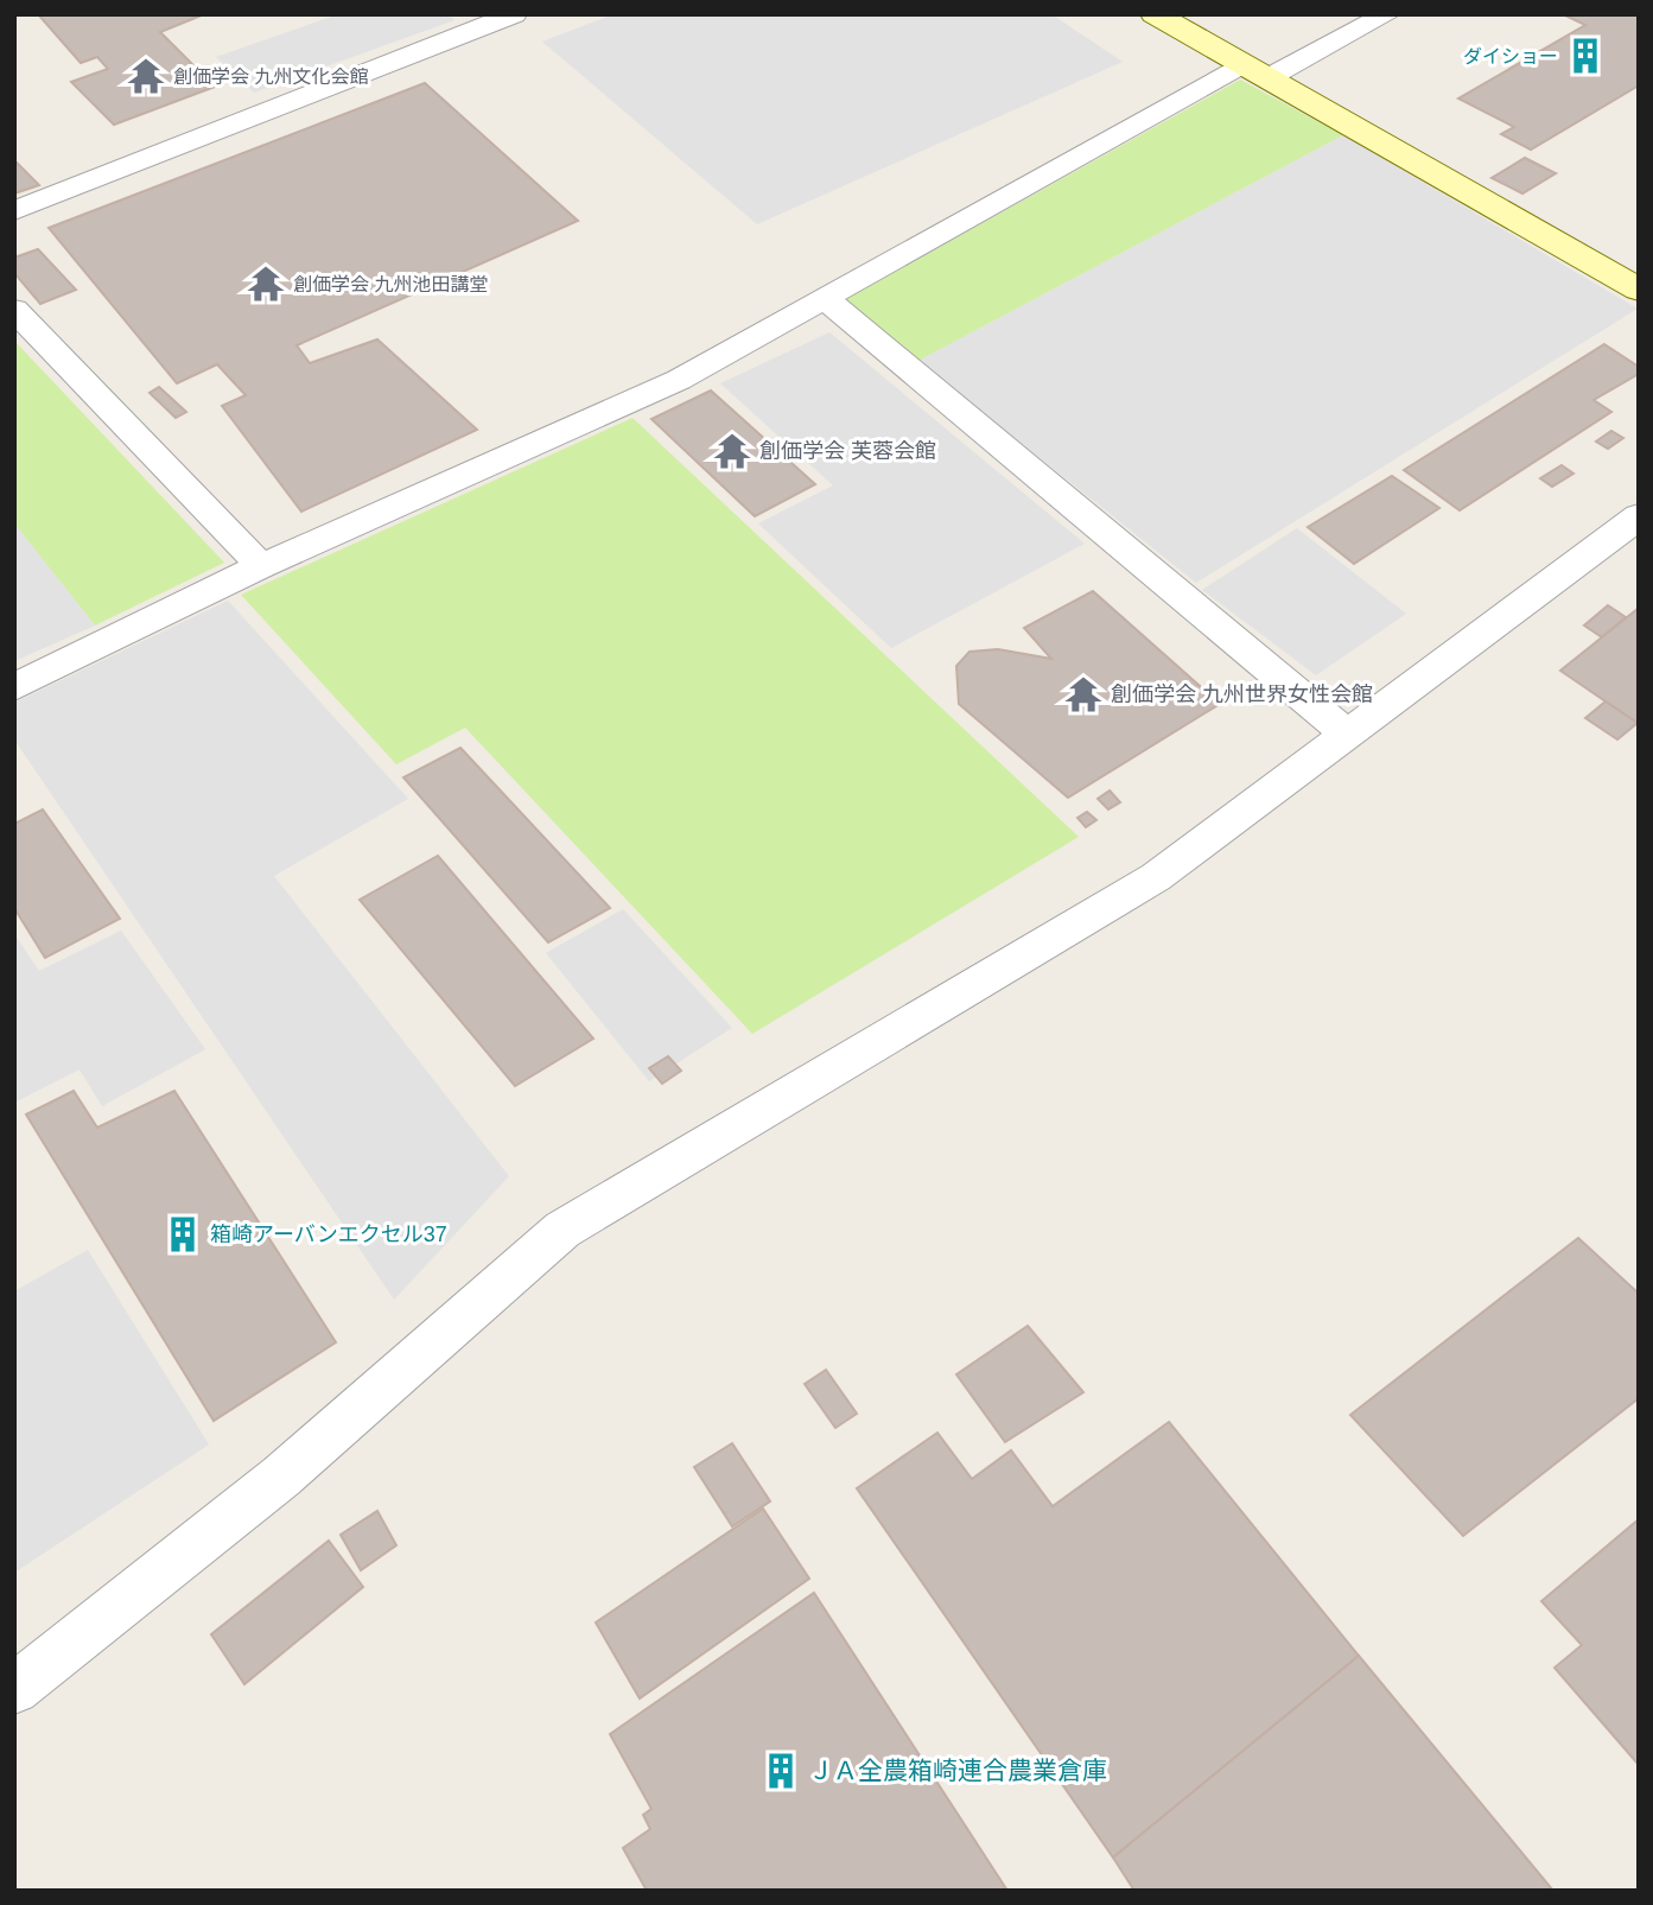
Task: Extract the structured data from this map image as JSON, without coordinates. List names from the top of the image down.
{
  "places": {
    "building": ["ダイショー", "箱崎アーバンエクセル37", "ＪＡ全農箱崎連合農業倉庫"],
    "temple": [
      "創価学会 九州文化会館",
      "創価学会 九州池田講堂",
      "創価学会 芙蓉会館",
      "創価学会 九州世界女性会館"
    ]
  }
}
